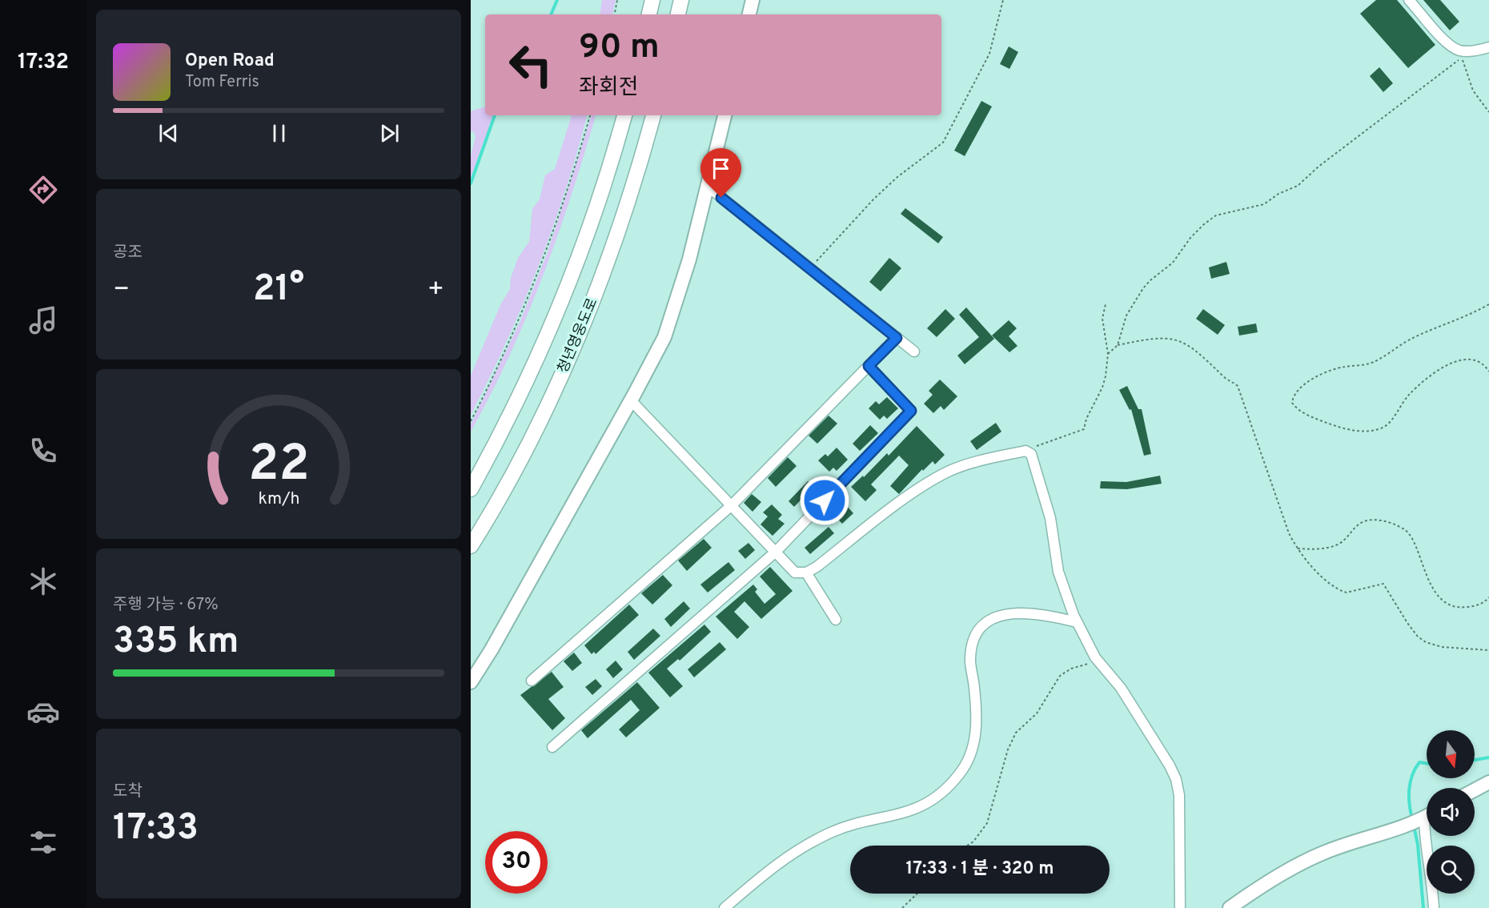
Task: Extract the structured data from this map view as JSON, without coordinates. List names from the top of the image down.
{
  "streets": {
    "highway": ["청년영웅도로"]
  },
  "north": "bottom",
  "page": {
    "tabs": "17:32",
    "turn": ["90 m", "좌회전"],
    "song": ["Open Road", "Tom Ferris"],
    "tile": [
      "공조",
      ["주행 가능 · 67%", "335 km"],
      ["도착", "17:33"]
    ],
    "heat": ["−", "21°", "+"],
    "limit": "30",
    "trip": "17:33 · 1 분 · 320 m",
    "gauge": ["22", "km/h"]
  }
}
